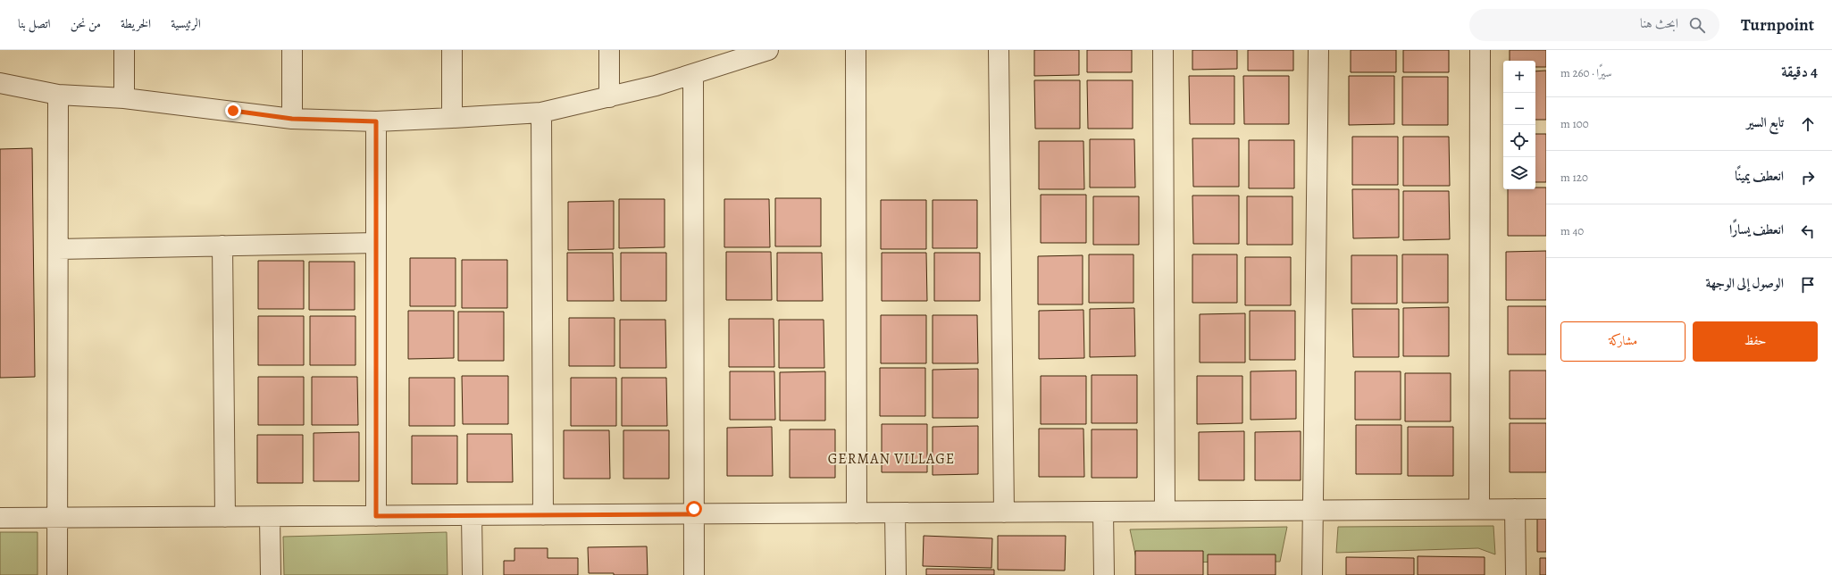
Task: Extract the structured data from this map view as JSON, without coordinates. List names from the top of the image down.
{
  "districts": ["GERMAN VILLAGE"],
  "page": {
    "header": "Turnpoint",
    "search": "ابحث هنا",
    "nav": [
      "الرئيسية",
      "الخريطة",
      "من نحن",
      "اتصل بنا"
    ],
    "heading": ["4 دقيقة", "سيرًا · 260 m"],
    "map_buttons": ["+", "−"],
    "list": [
      ["تابع السير", "100 m"],
      ["انعطف يمينًا", "120 m"],
      ["انعطف يسارًا", "40 m"],
      "الوصول إلى الوجهة"
    ],
    "buttons": ["حفظ", "مشاركة"]
  }
}
